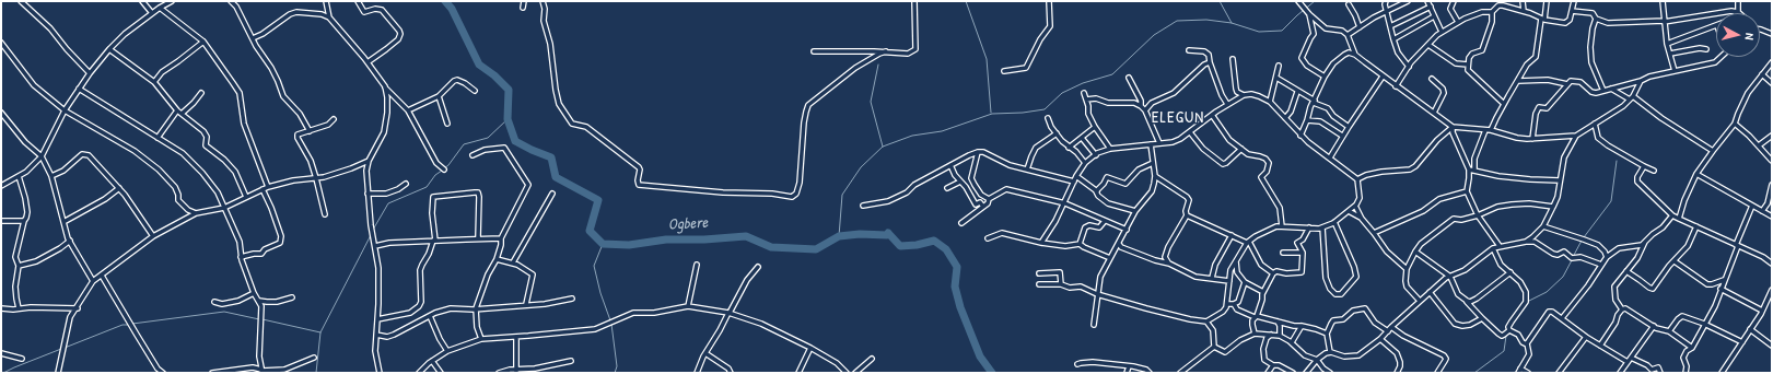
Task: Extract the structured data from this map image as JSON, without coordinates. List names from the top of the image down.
{
  "districts": ["ELEGUN"],
  "water": ["Ogbere"],
  "north": "right"
}
